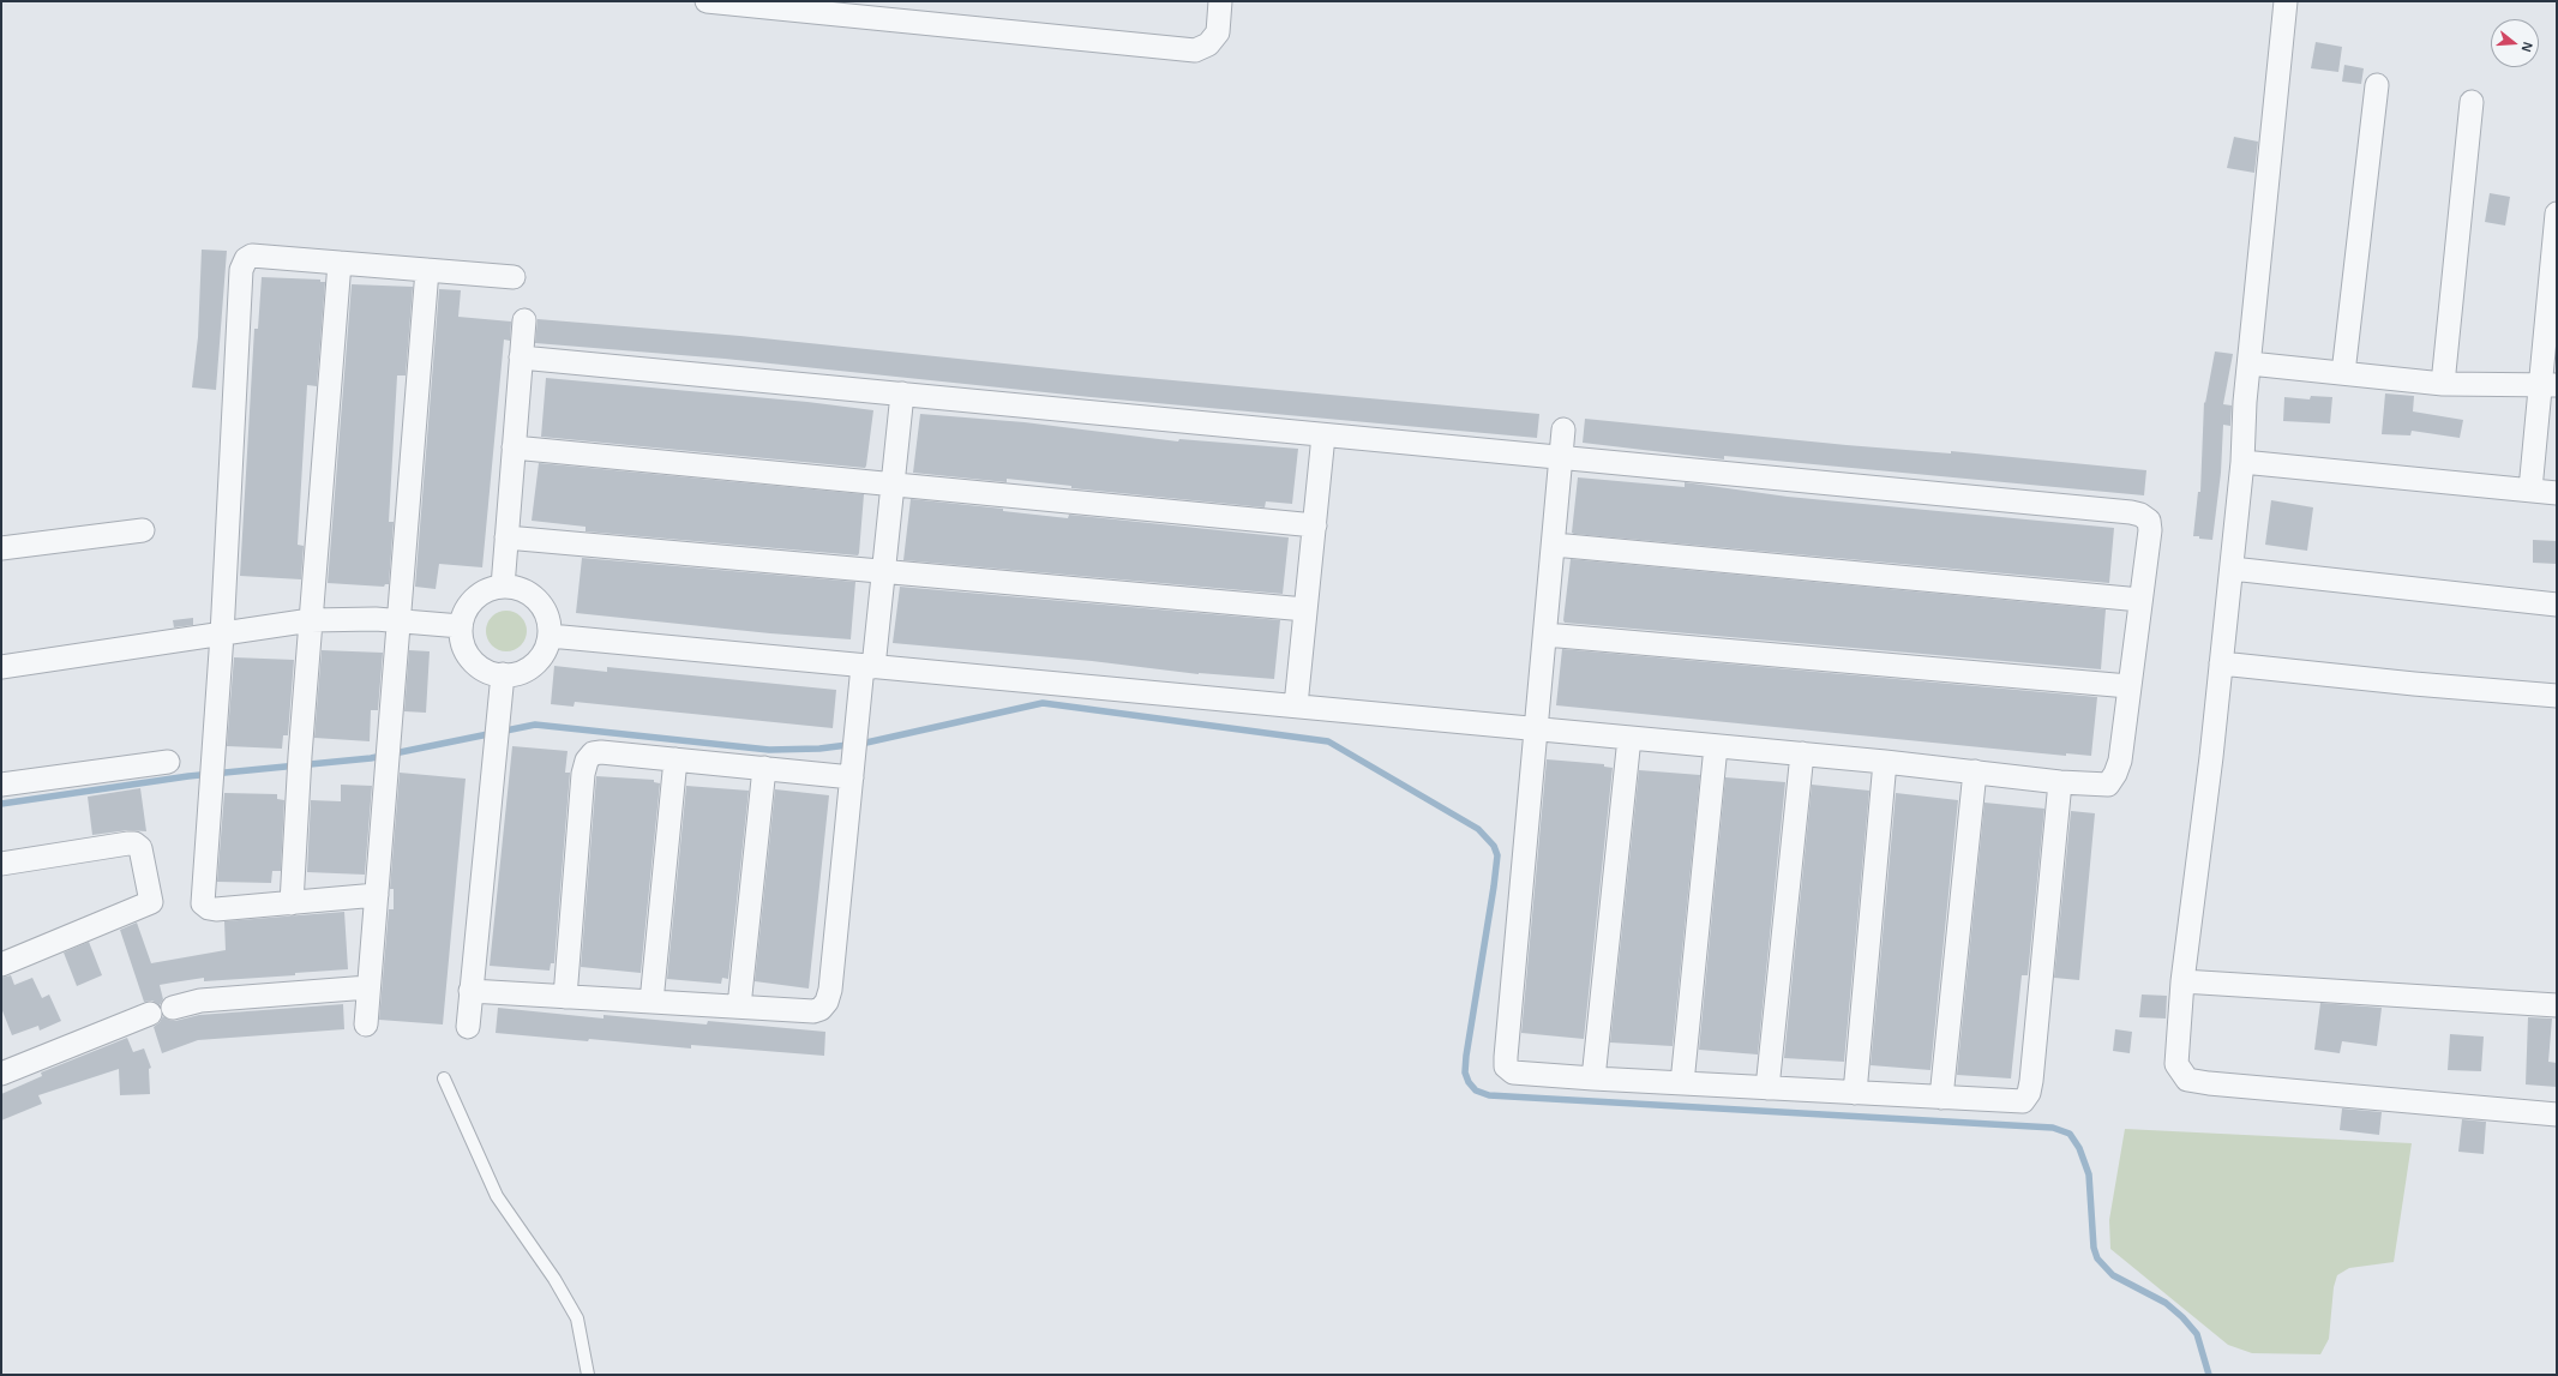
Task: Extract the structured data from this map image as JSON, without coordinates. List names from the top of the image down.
{
  "north": "right"
}
